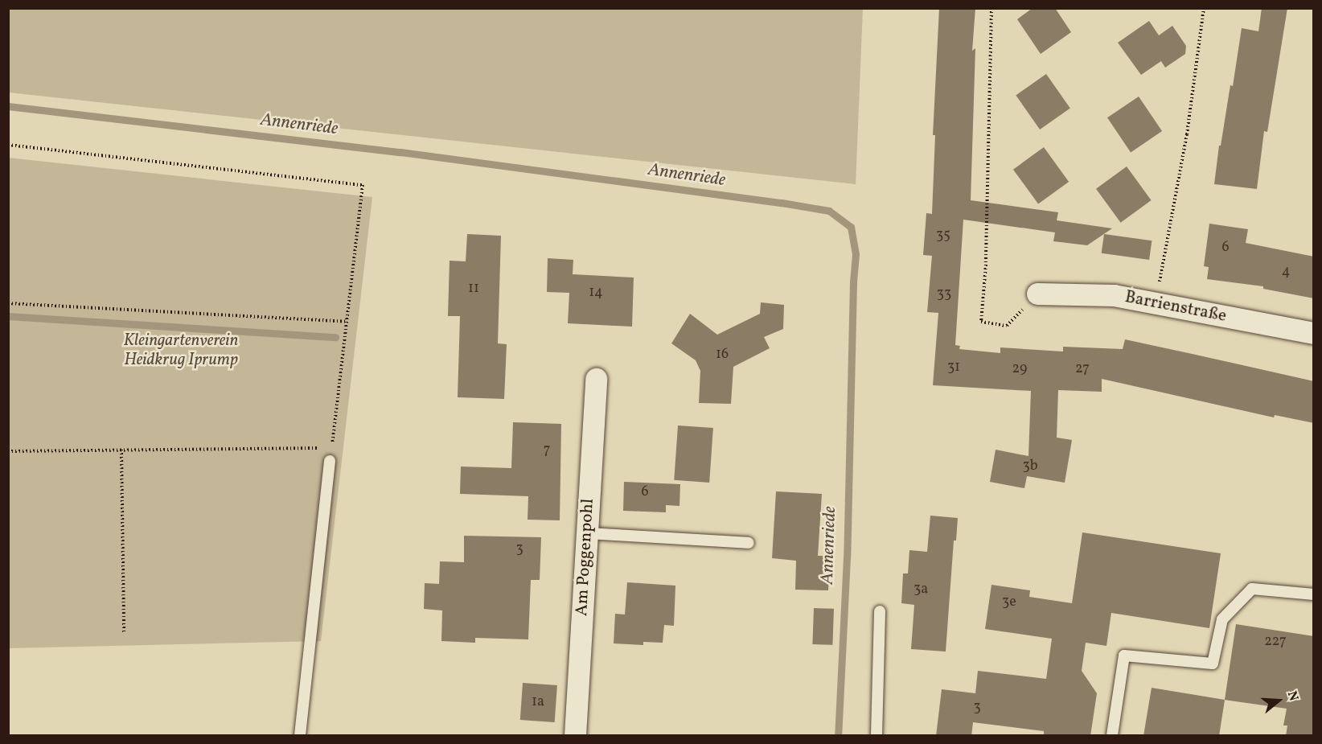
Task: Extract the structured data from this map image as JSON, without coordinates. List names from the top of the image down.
{
  "streets": {
    "street": ["Barrienstraße", "Am Poggenpohl"]
  },
  "water": ["Annenriede"],
  "parks": ["Kleingartenverein Heidkrug Iprump"],
  "house_numbers": [
    "35",
    "6",
    "4",
    "11",
    "14",
    "33",
    "16",
    "31",
    "29",
    "27",
    "7",
    "3b",
    "6",
    "3",
    "3a",
    "3e",
    "227",
    "1a",
    "3"
  ],
  "north": "right"
}
